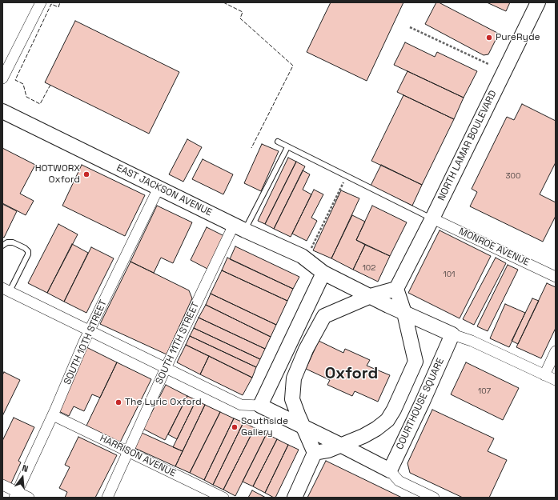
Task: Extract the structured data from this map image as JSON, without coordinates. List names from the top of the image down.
{
  "streets": {
    "street": [
      "NORTH LAMAR BOULEVARD",
      "EAST JACKSON AVENUE",
      "MONROE AVENUE",
      "SOUTH 10TH STREET",
      "SOUTH 11TH STREET",
      "COURTHOUSE SQUARE",
      "HARRISON AVENUE"
    ]
  },
  "crossings": [
    ["NORTH LAMAR BOULEVARD", "MONROE AVENUE"],
    ["EAST JACKSON AVENUE", "SOUTH 10TH STREET"],
    ["EAST JACKSON AVENUE", "SOUTH 11TH STREET"],
    ["SOUTH 10TH STREET", "HARRISON AVENUE"],
    ["SOUTH 11TH STREET", "HARRISON AVENUE"]
  ],
  "districts": ["Oxford"],
  "places": [
    "PureRyde",
    "HOTWORX Oxford",
    "The Lyric Oxford",
    "Southside Gallery"
  ],
  "house_numbers": [
    "300",
    "102",
    "101",
    "107"
  ],
  "north": "top"
}
